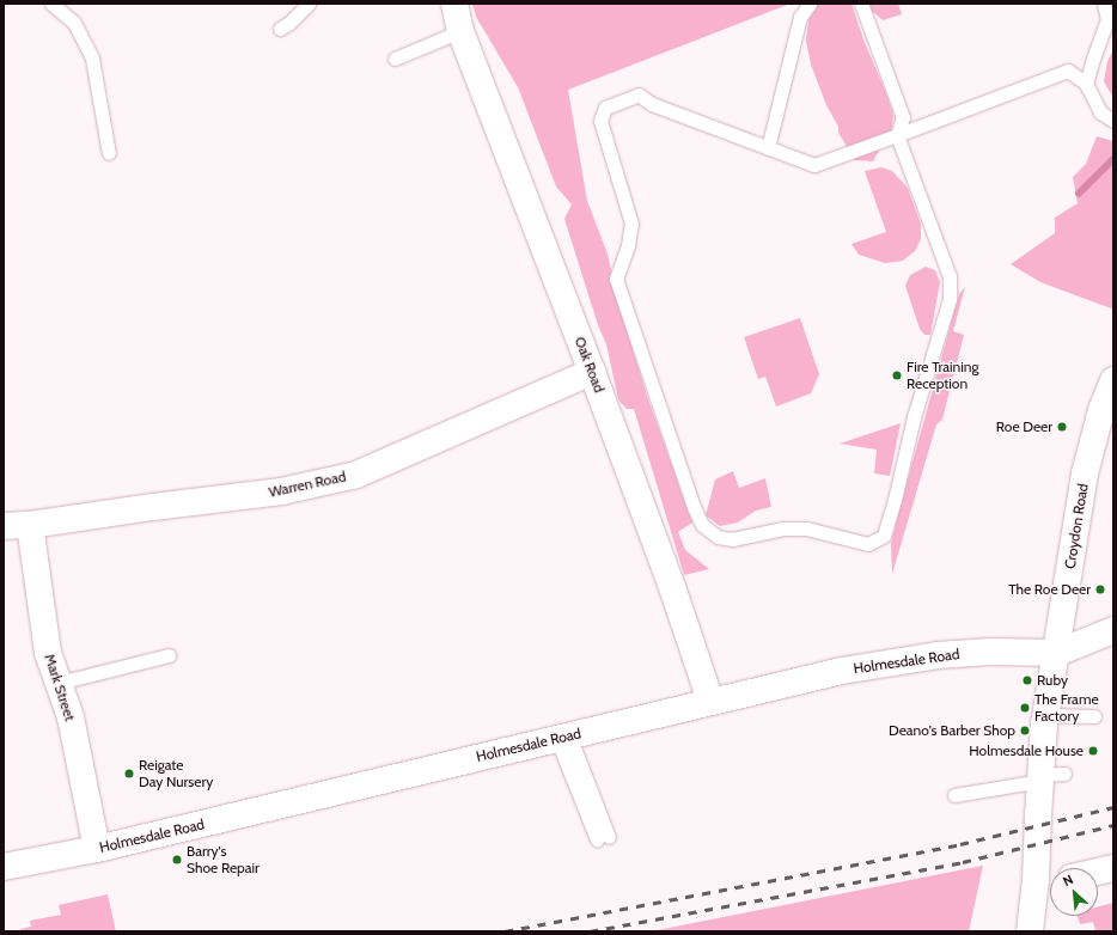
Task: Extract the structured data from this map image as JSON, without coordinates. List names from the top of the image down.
{
  "streets": {
    "street": [
      "Oak Road",
      "Warren Road",
      "Croydon Road",
      "Holmesdale Road",
      "Mark Street"
    ]
  },
  "crossings": [
    ["Oak Road", "Warren Road"],
    ["Oak Road", "Holmesdale Road"],
    ["Warren Road", "Mark Street"],
    ["Croydon Road", "Holmesdale Road"],
    ["Holmesdale Road", "Mark Street"]
  ],
  "places": [
    "Fire Training Reception",
    "Roe Deer",
    "The Roe Deer",
    "Ruby",
    "The Frame Factory",
    "Deano's Barber Shop",
    "Holmesdale House",
    "Reigate Day Nursery",
    "Barry's Shoe Repair"
  ],
  "north": "top left"
}
